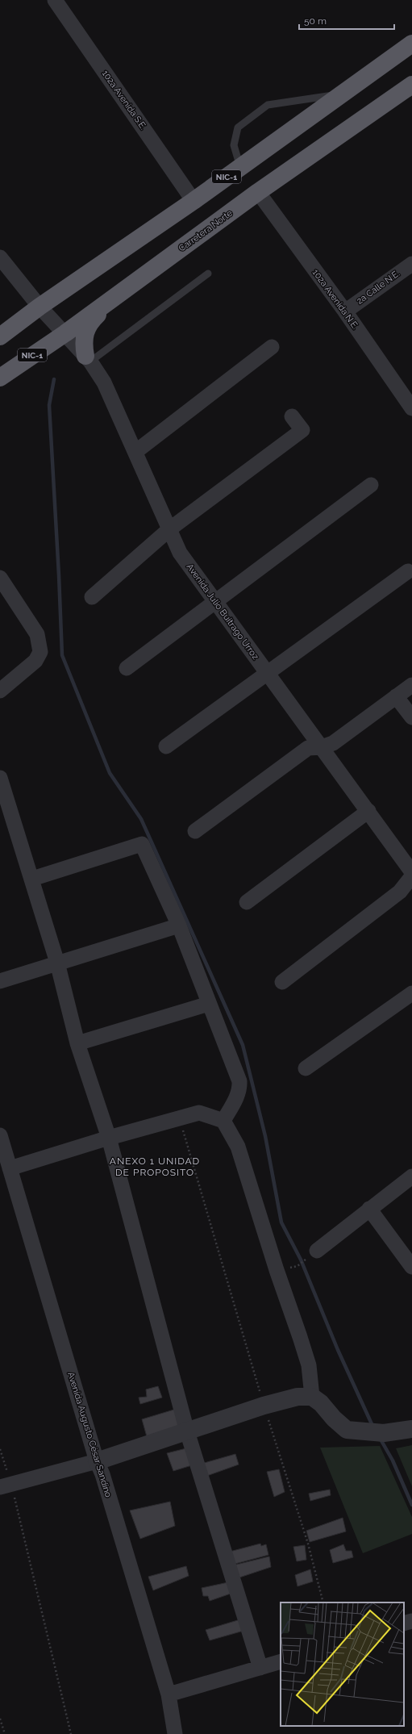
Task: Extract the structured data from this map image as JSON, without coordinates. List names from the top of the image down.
{
  "streets": {
    "highway": ["NIC-1", "Carretera Norte"],
    "street": [
      "102a Avenida S.E.",
      "2a Calle N.E.",
      "102a Avenida N.E.",
      "Avenida Julio Buitrago Urroz",
      "Avenida Augusto César Sandino"
    ]
  },
  "crossings": [
    ["102a Avenida S.E.", "NIC-1"],
    ["NIC-1", "Avenida Julio Buitrago Urroz"],
    ["Carretera Norte", "102a Avenida N.E."],
    ["Carretera Norte", "Avenida Julio Buitrago Urroz"],
    ["2a Calle N.E.", "102a Avenida N.E."]
  ],
  "districts": ["ANEXO 1 UNIDAD DE PROPOSITO"],
  "scale_bar": "50 m"
}
